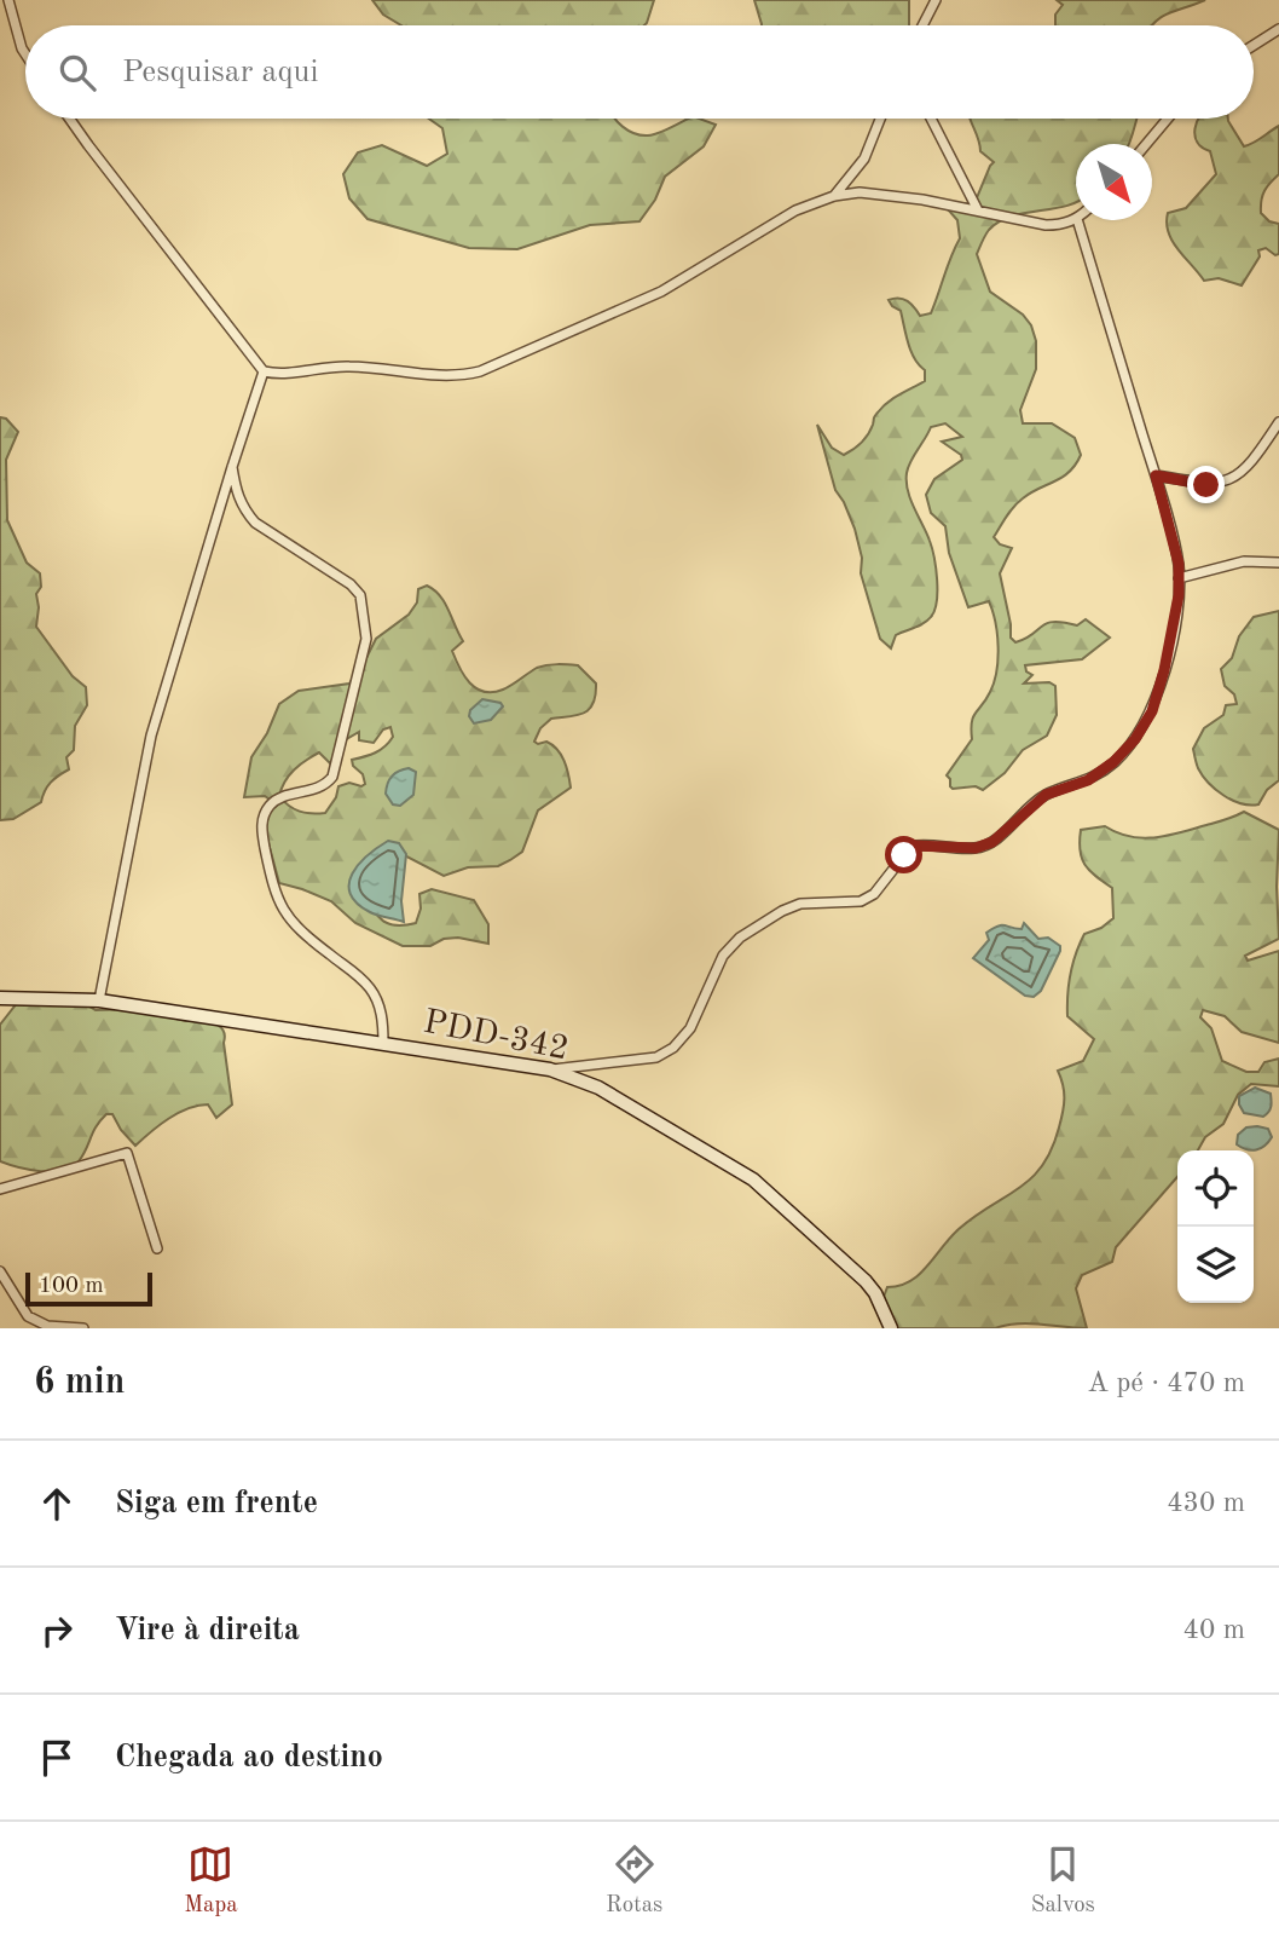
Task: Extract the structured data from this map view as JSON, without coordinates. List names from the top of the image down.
{
  "streets": {
    "street": ["PDD-342"]
  },
  "scale_bar": "100 m",
  "north": "bottom right",
  "page": {
    "search": "Pesquisar aqui",
    "scale": "100 m",
    "heading": ["6 min", "A pé · 470 m"],
    "list": [
      ["Siga em frente", "430 m"],
      ["Vire à direita", "40 m"],
      "Chegada ao destino"
    ],
    "nav": ["Mapa", "Rotas", "Salvos"]
  }
}
